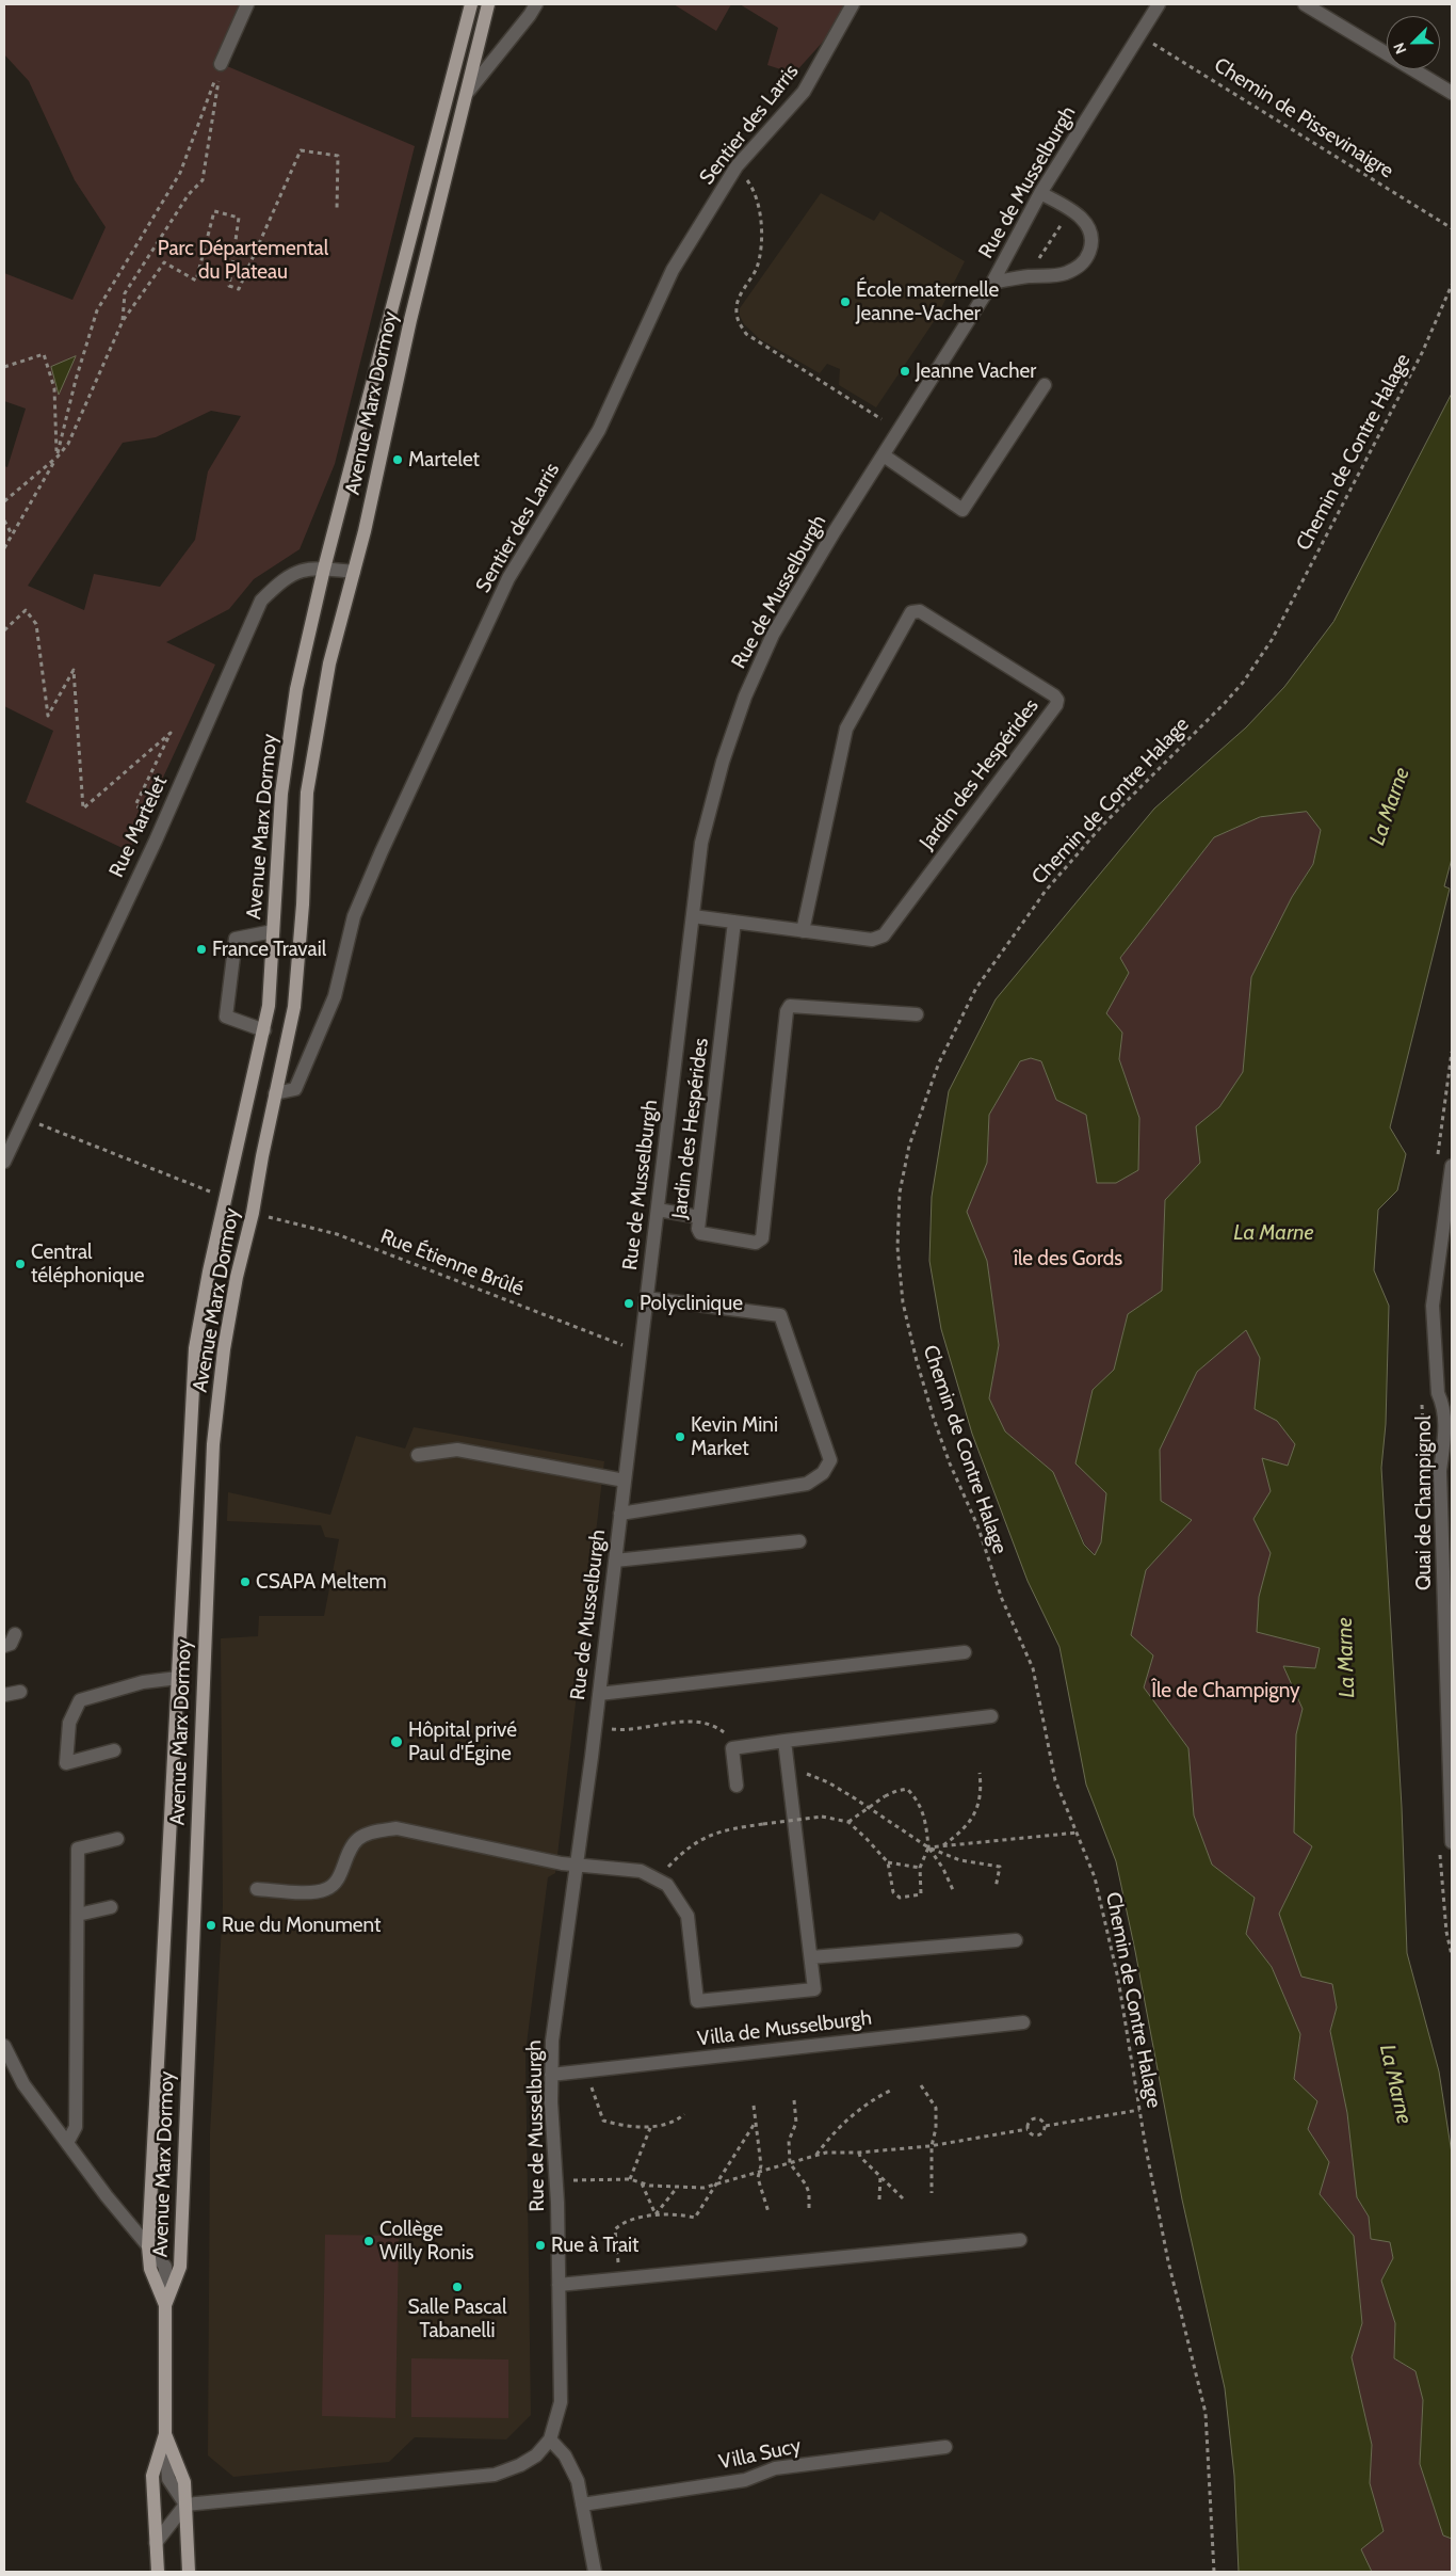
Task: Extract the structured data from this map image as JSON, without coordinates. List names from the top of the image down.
{
  "streets": {
    "main road": ["Avenue Marx Dormoy"],
    "street": [
      "Sentier des Larris",
      "Rue de Musselburgh",
      "Jardin des Hespérides",
      "Rue Martelet",
      "Quai de Champignol",
      "Villa de Musselburgh",
      "Villa Sucy"
    ],
    "path": ["Chemin de Pissevinaigre", "Chemin de Contre Halage", "Rue Étienne Brûlé"]
  },
  "crossings": [
    ["Chemin de Pissevinaigre", "Rue de Musselburgh"],
    ["Sentier des Larris", "Avenue Marx Dormoy"],
    ["Rue de Musselburgh", "Jardin des Hespérides"],
    ["Rue de Musselburgh", "Villa de Musselburgh"],
    ["Avenue Marx Dormoy", "Rue Martelet"]
  ],
  "water": ["La Marne"],
  "parks": ["Parc Départemental du Plateau", "île des Gords", "Île de Champigny"],
  "places": [
    "École maternelle Jeanne-Vacher",
    "Jeanne Vacher",
    "Martelet",
    "France Travail",
    "Central téléphonique",
    "Polyclinique",
    "Kevin Mini Market",
    "CSAPA Meltem",
    "Hôpital privé Paul d'Égine",
    "Rue du Monument",
    "Collège Willy Ronis",
    "Rue à Trait",
    "Salle Pascal Tabanelli"
  ],
  "north": "bottom left"
}
